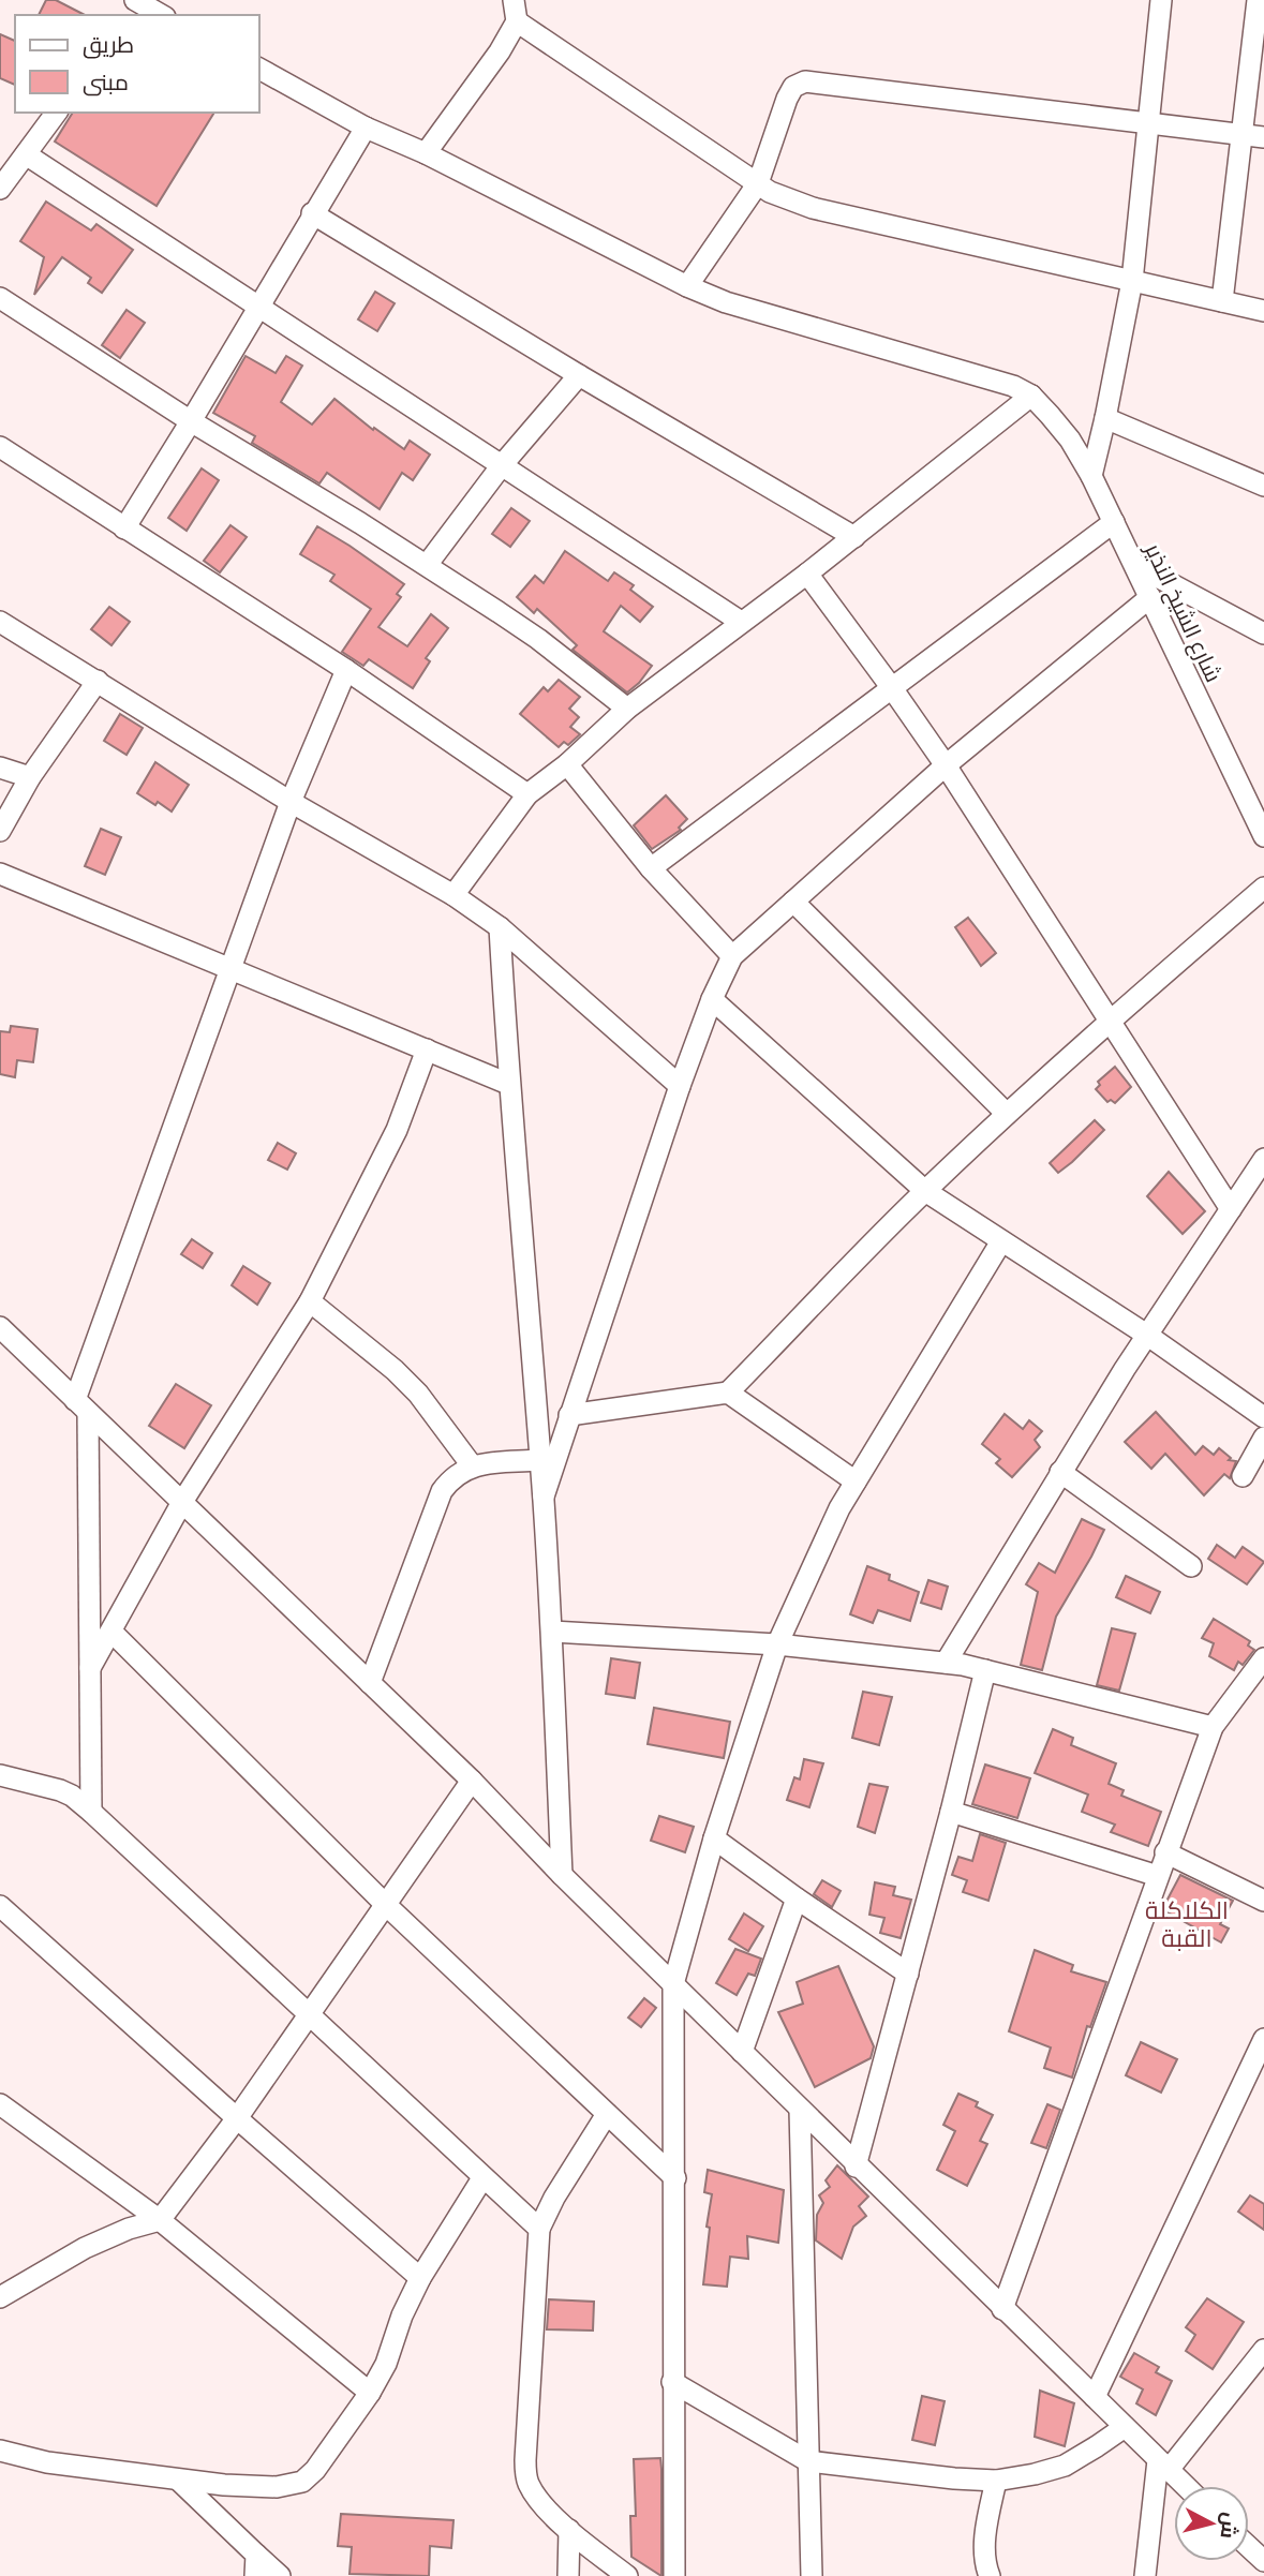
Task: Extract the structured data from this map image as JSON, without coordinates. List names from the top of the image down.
{
  "streets": {
    "street": ["شارع الشيخ النذير"]
  },
  "districts": ["الكلاكلة القبة"],
  "legend": ["طريق", "مبنى"],
  "north": "right"
}
